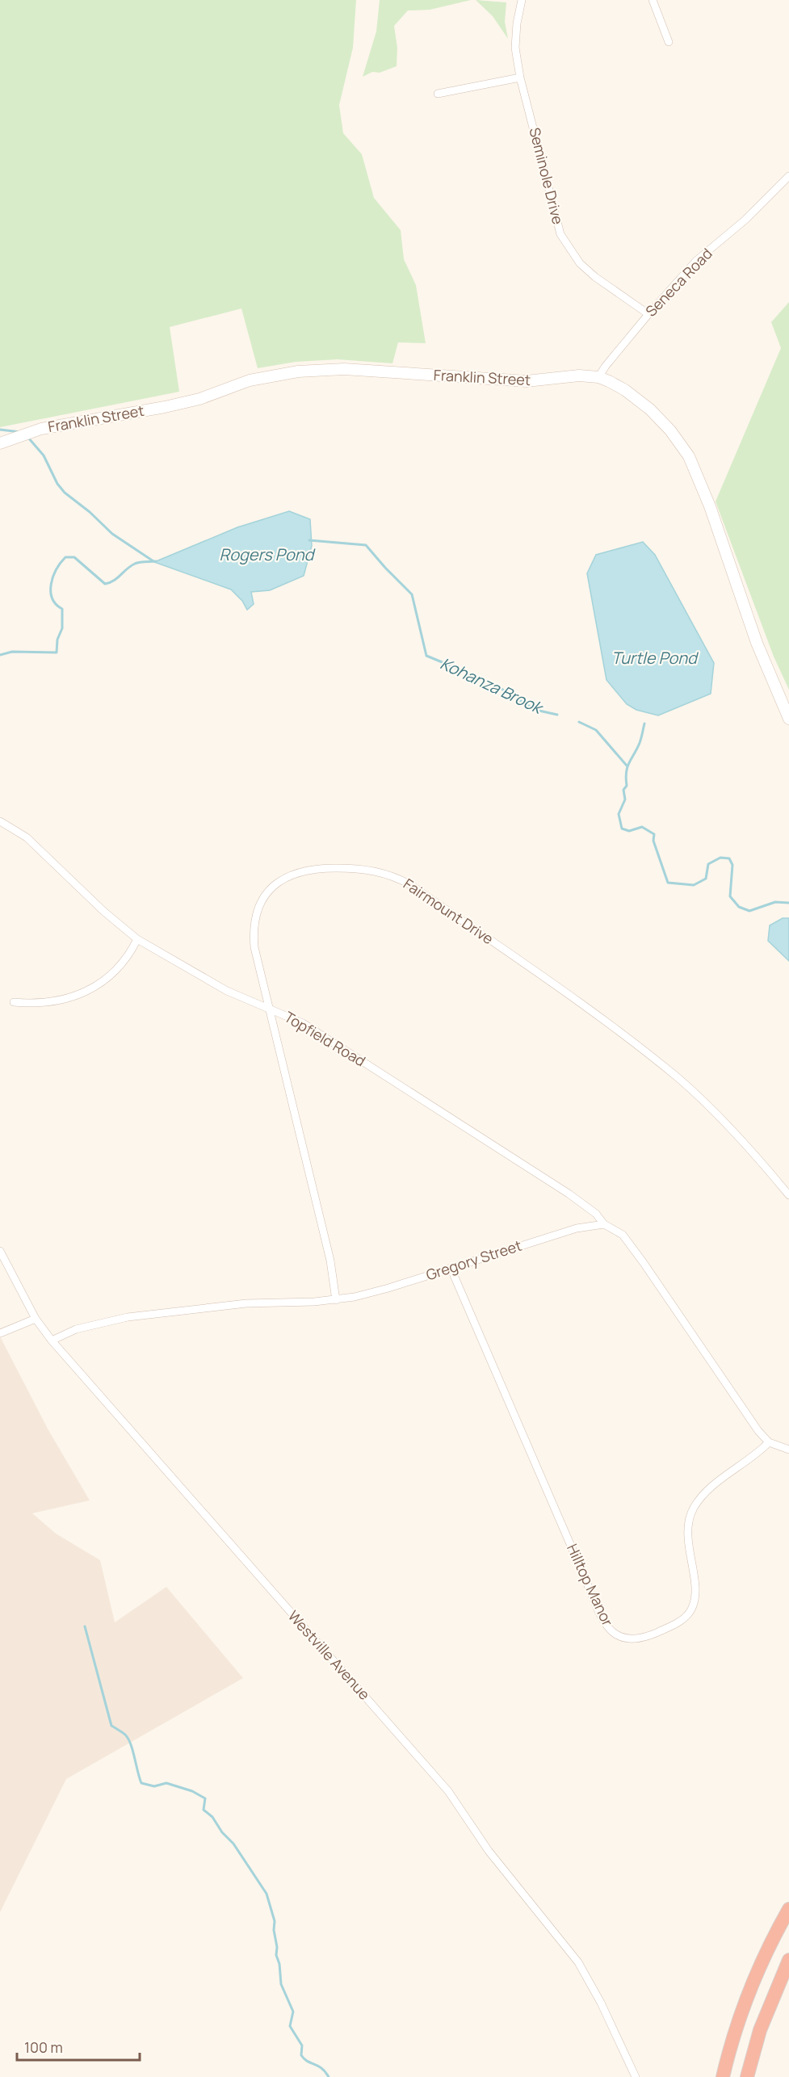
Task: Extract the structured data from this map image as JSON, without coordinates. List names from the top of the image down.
{
  "streets": {
    "main road": ["Franklin Street"],
    "street": [
      "Seminole Drive",
      "Seneca Road",
      "Fairmount Drive",
      "Topfield Road",
      "Gregory Street",
      "Hilltop Manor",
      "Westville Avenue"
    ]
  },
  "crossings": [
    ["Seminole Drive", "Seneca Road"],
    ["Seneca Road", "Franklin Street"],
    ["Fairmount Drive", "Topfield Road"],
    ["Fairmount Drive", "Gregory Street"],
    ["Topfield Road", "Gregory Street"],
    ["Gregory Street", "Hilltop Manor"],
    ["Gregory Street", "Westville Avenue"]
  ],
  "water": ["Rogers Pond", "Turtle Pond", "Kohanza Brook"],
  "scale_bar": "100 m"
}
